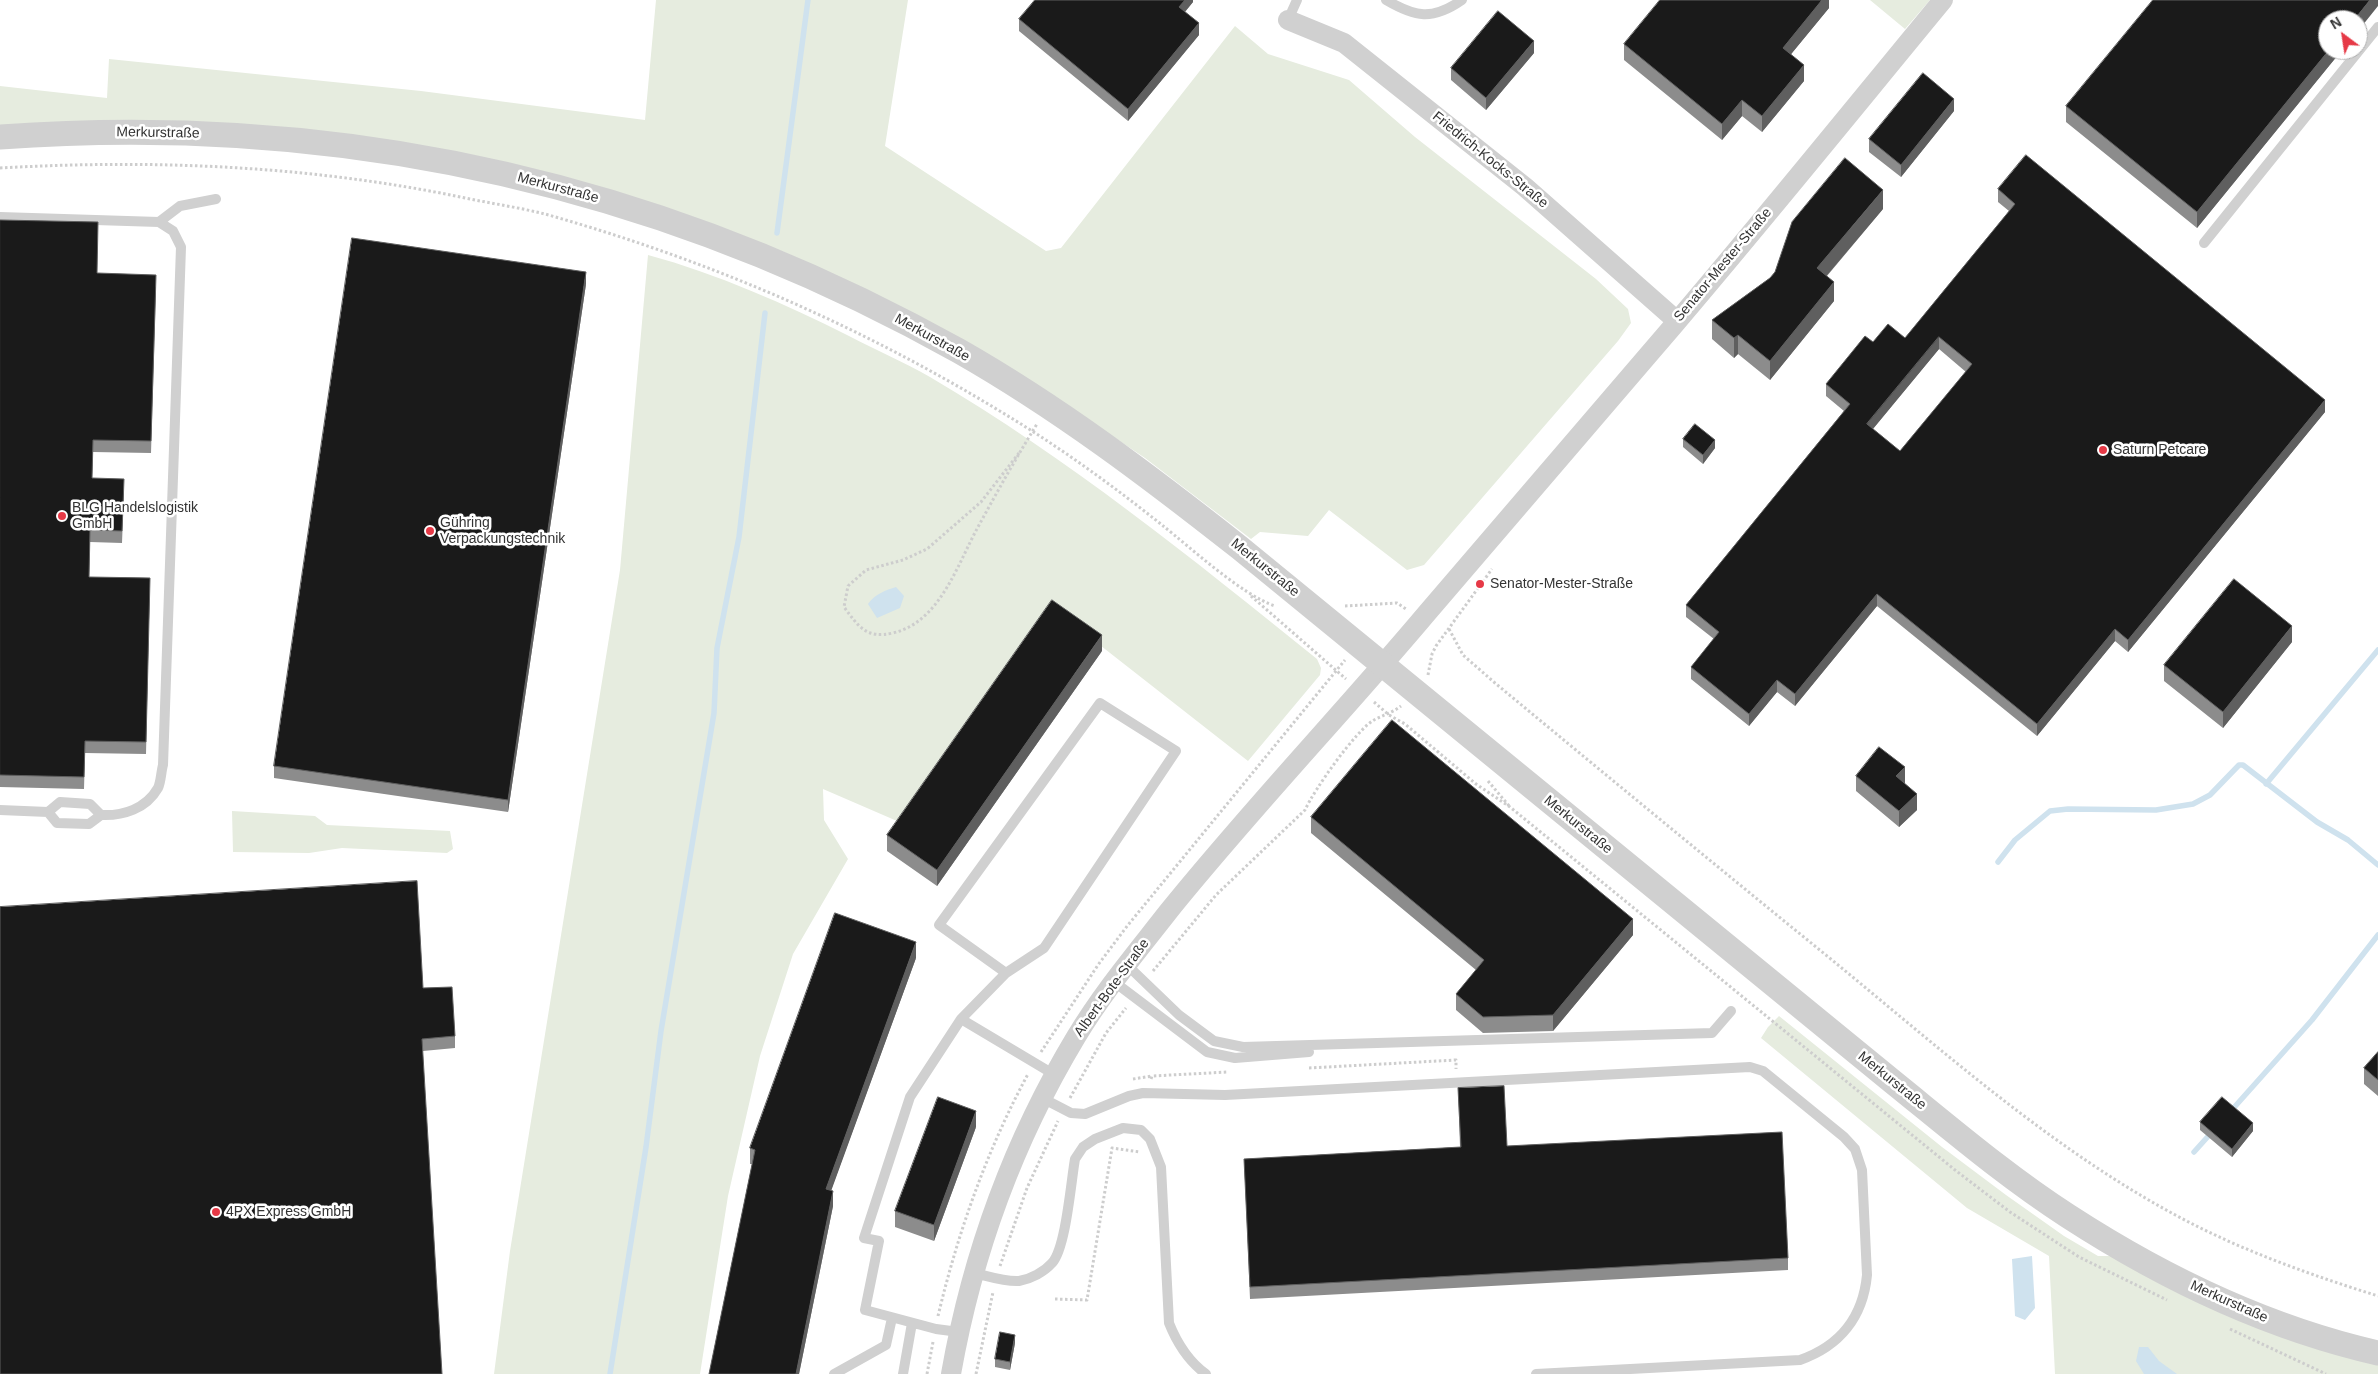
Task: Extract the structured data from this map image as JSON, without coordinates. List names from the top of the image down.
{
  "streets": {
    "street": [
      "Merkurstraße",
      "Friedrich-Kocks-Straße",
      "Senator-Mester-Straße",
      "Albert-Bote-Straße"
    ]
  },
  "crossings": [
    ["Merkurstraße", "Senator-Mester-Straße"],
    ["Merkurstraße", "Albert-Bote-Straße"],
    ["Friedrich-Kocks-Straße", "Senator-Mester-Straße"],
    ["Senator-Mester-Straße", "Albert-Bote-Straße"]
  ],
  "places": [
    "Saturn Petcare",
    "BLG Handelslogistik GmbH",
    "Gühring Verpackungstechnik",
    "Senator-Mester-Straße",
    "4PX Express GmbH"
  ],
  "north": "top left"
}
